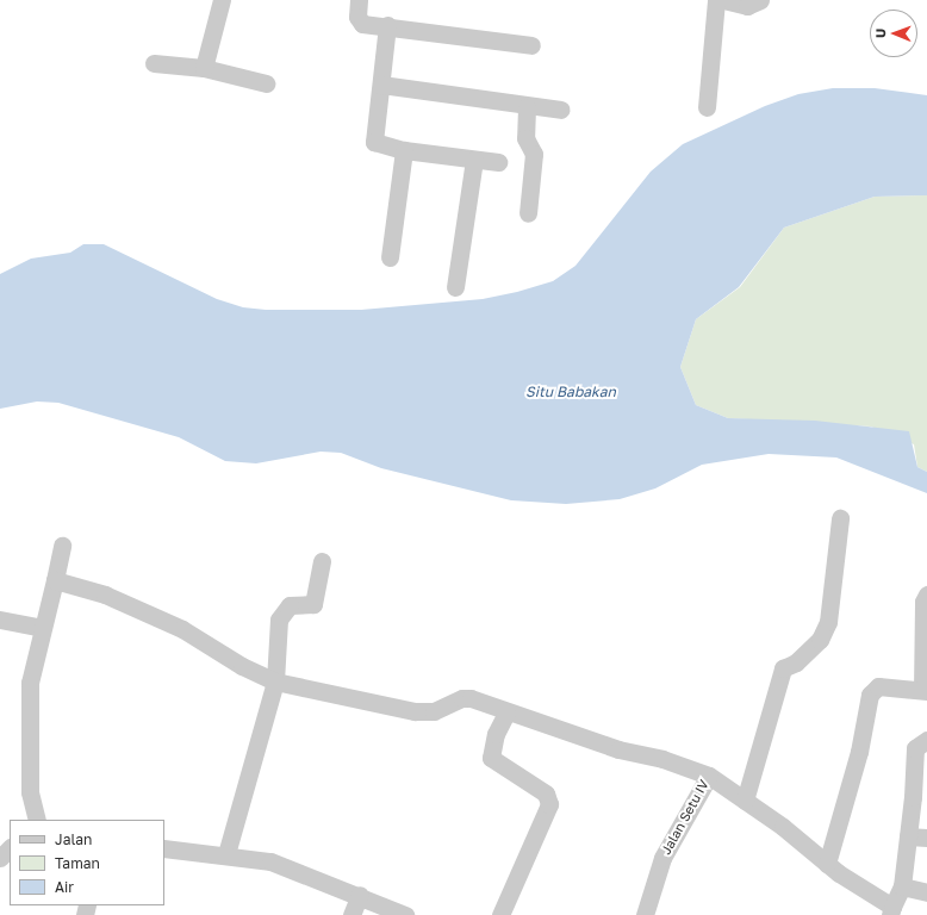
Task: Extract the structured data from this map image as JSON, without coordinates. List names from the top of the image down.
{
  "streets": {
    "street": ["Jalan Setu IV"]
  },
  "water": ["Situ Babakan"],
  "legend": ["Jalan", "Taman", "Air"],
  "north": "left"
}
